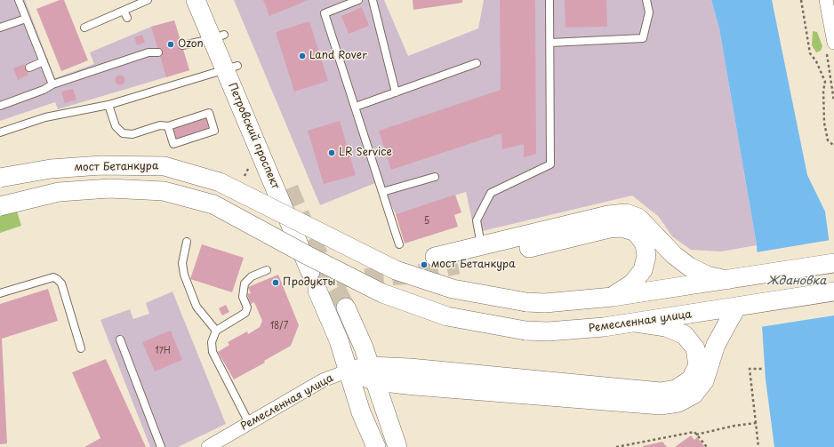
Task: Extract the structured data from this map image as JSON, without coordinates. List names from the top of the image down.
{
  "streets": {
    "street": ["Петровский проспект", "мост Бетанкура", "Ремесленная улица"]
  },
  "crossings": [
    ["мост Бетанкура", "Ремесленная улица"]
  ],
  "water": ["Ждановка"],
  "places": [
    "Ozon",
    "Land Rover",
    "LR Service",
    "мост Бетанкура",
    "Продукты"
  ],
  "house_numbers": ["5", "18/7", "17Н"]
}
